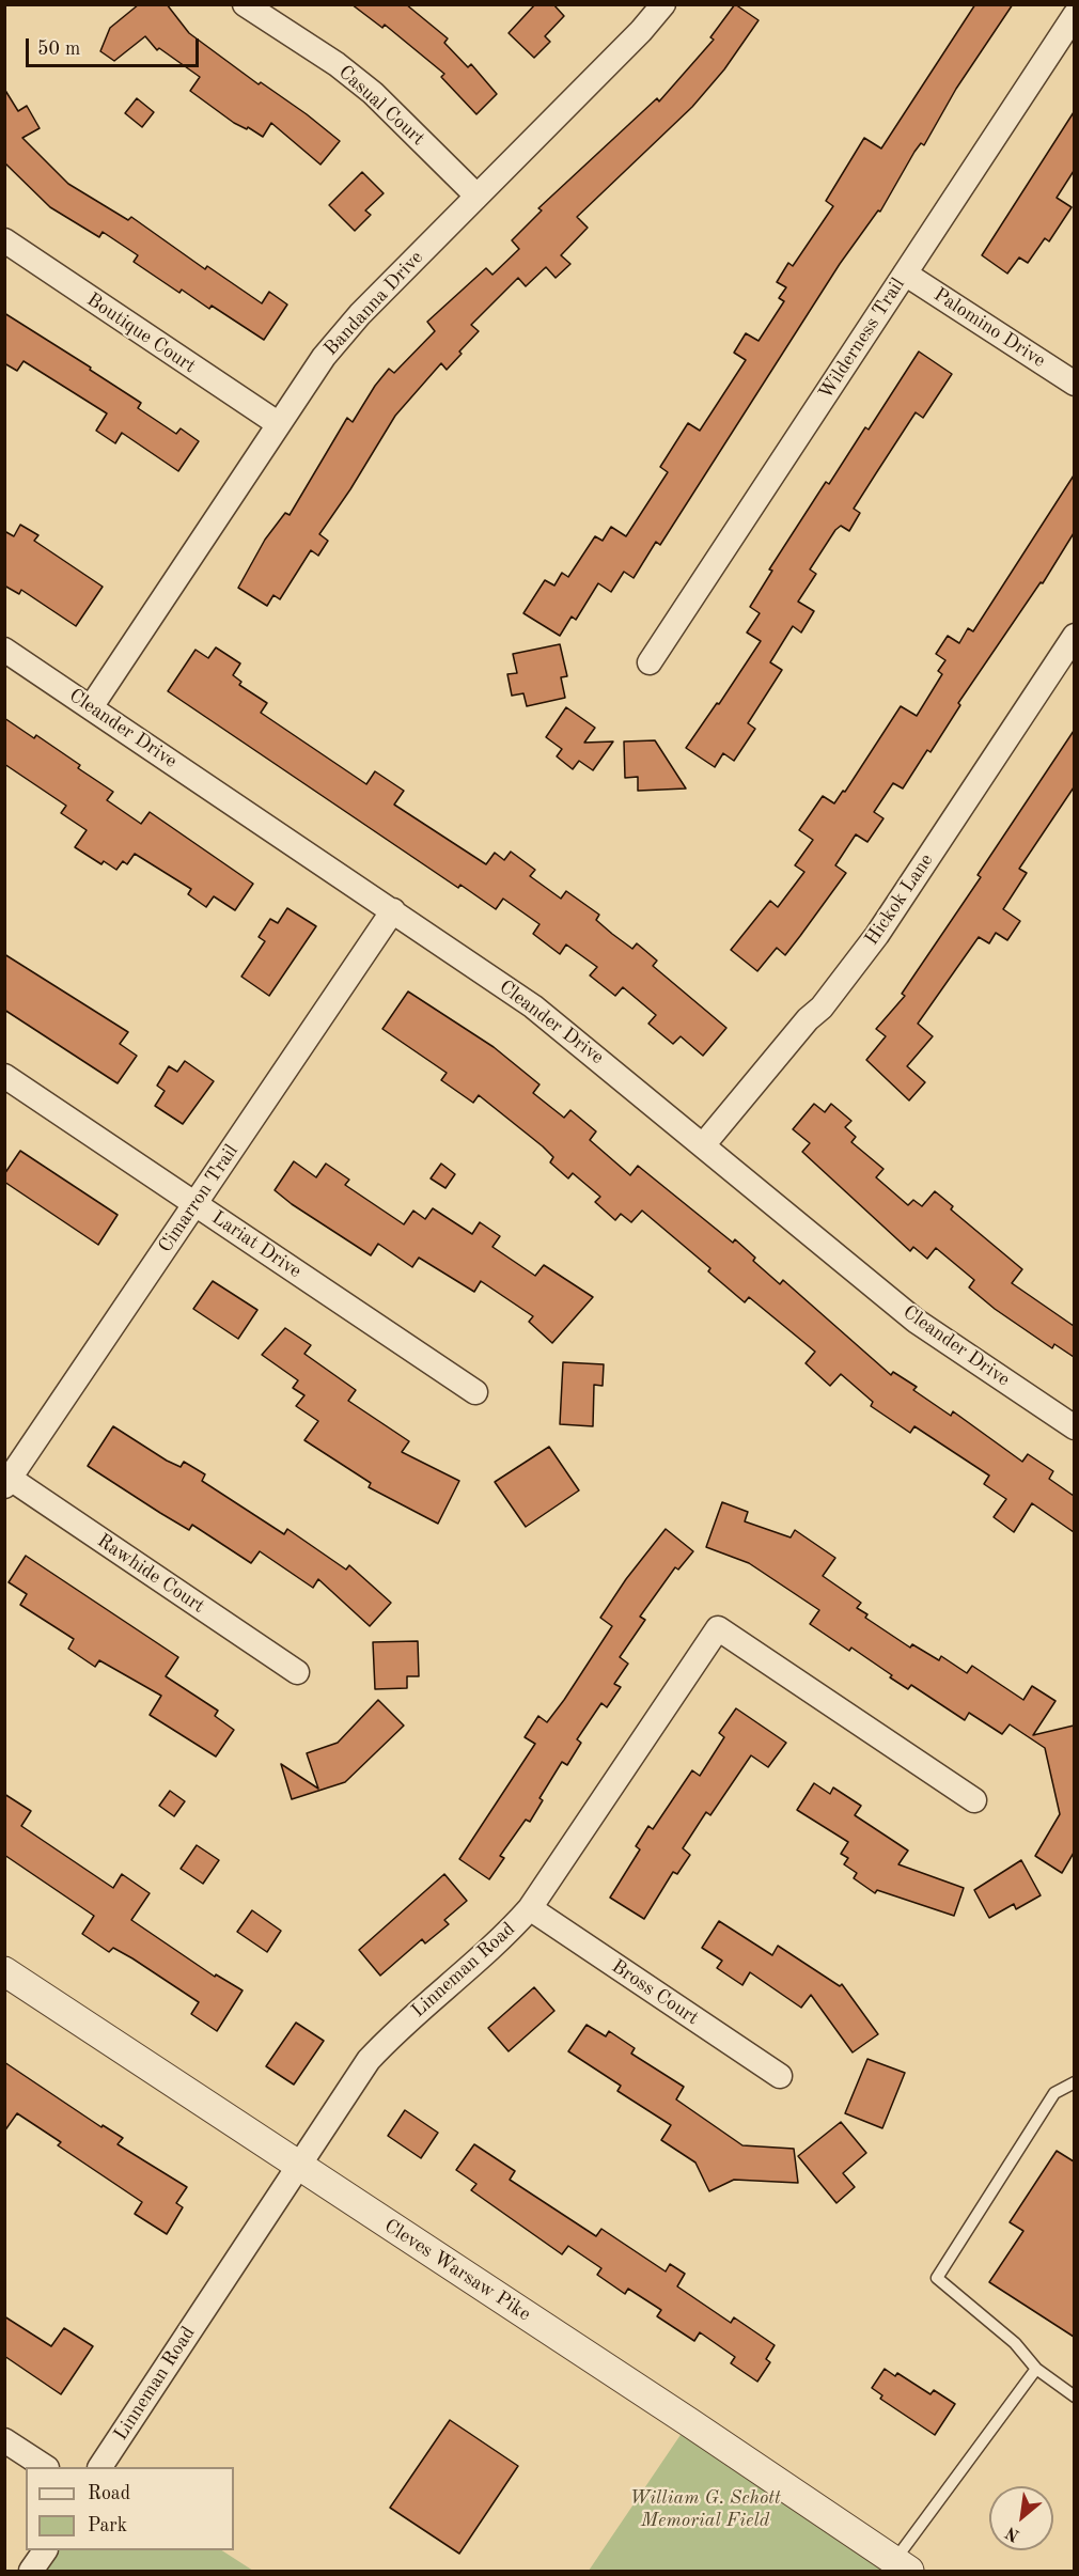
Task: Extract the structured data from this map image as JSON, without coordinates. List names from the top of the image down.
{
  "streets": {
    "street": [
      "Casual Court",
      "Bandanna Drive",
      "Palomino Drive",
      "Boutique Court",
      "Wilderness Trail",
      "Cleander Drive",
      "Hickok Lane",
      "Cimarron Trail",
      "Lariat Drive",
      "Rawhide Court",
      "Linneman Road",
      "Bross Court",
      "Cleves Warsaw Pike"
    ]
  },
  "crossings": [
    ["Casual Court", "Bandanna Drive"],
    ["Bandanna Drive", "Boutique Court"],
    ["Bandanna Drive", "Cleander Drive"],
    ["Palomino Drive", "Wilderness Trail"],
    ["Cleander Drive", "Hickok Lane"],
    ["Cleander Drive", "Cimarron Trail"],
    ["Cimarron Trail", "Lariat Drive"],
    ["Cimarron Trail", "Rawhide Court"],
    ["Linneman Road", "Bross Court"],
    ["Linneman Road", "Cleves Warsaw Pike"]
  ],
  "parks": ["William G. Schott Memorial Field"],
  "legend": ["Road", "Park"],
  "scale_bar": "50 m",
  "north": "bottom left"
}
